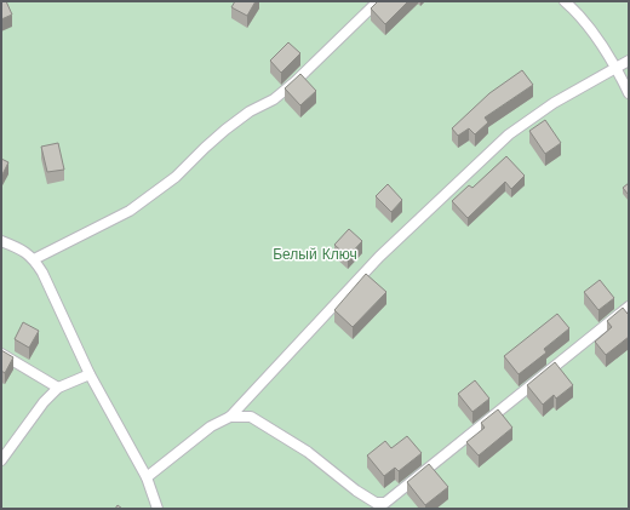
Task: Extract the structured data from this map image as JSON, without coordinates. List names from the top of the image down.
{
  "parks": ["Белый Ключ"]
}
